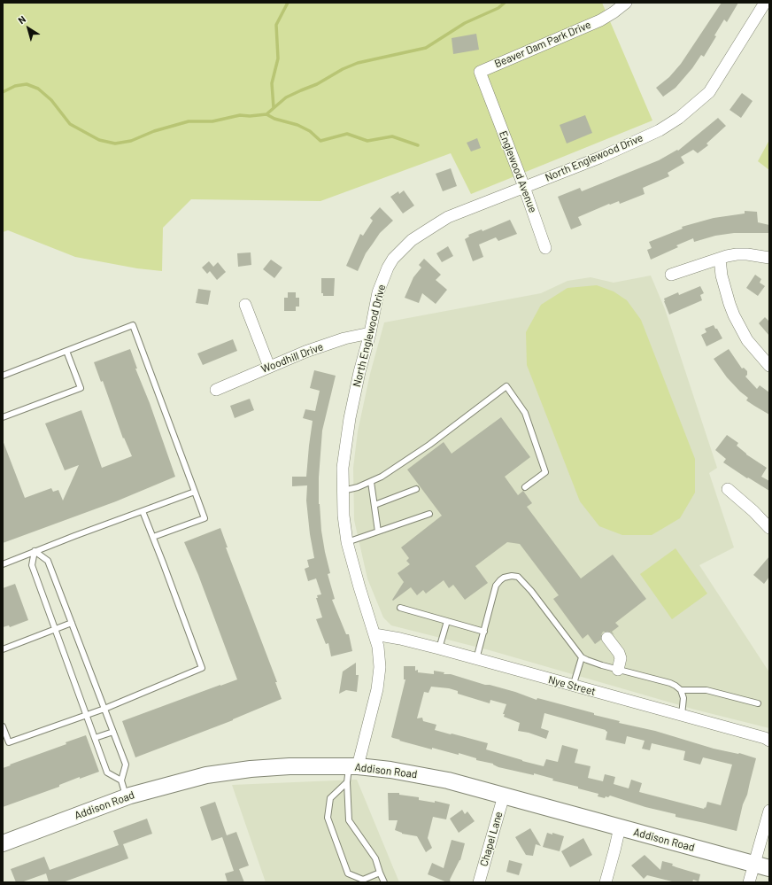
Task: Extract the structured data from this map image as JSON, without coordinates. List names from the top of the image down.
{
  "streets": {
    "street": [
      "Beaver Dam Park Drive",
      "North Englewood Drive",
      "Englewood Avenue",
      "Woodhill Drive",
      "Nye Street",
      "Addison Road",
      "Chapel Lane"
    ]
  },
  "crossings": [
    ["Beaver Dam Park Drive", "Englewood Avenue"],
    ["North Englewood Drive", "Englewood Avenue"],
    ["North Englewood Drive", "Woodhill Drive"],
    ["North Englewood Drive", "Nye Street"],
    ["North Englewood Drive", "Addison Road"],
    ["Addison Road", "Chapel Lane"]
  ],
  "north": "top left"
}
